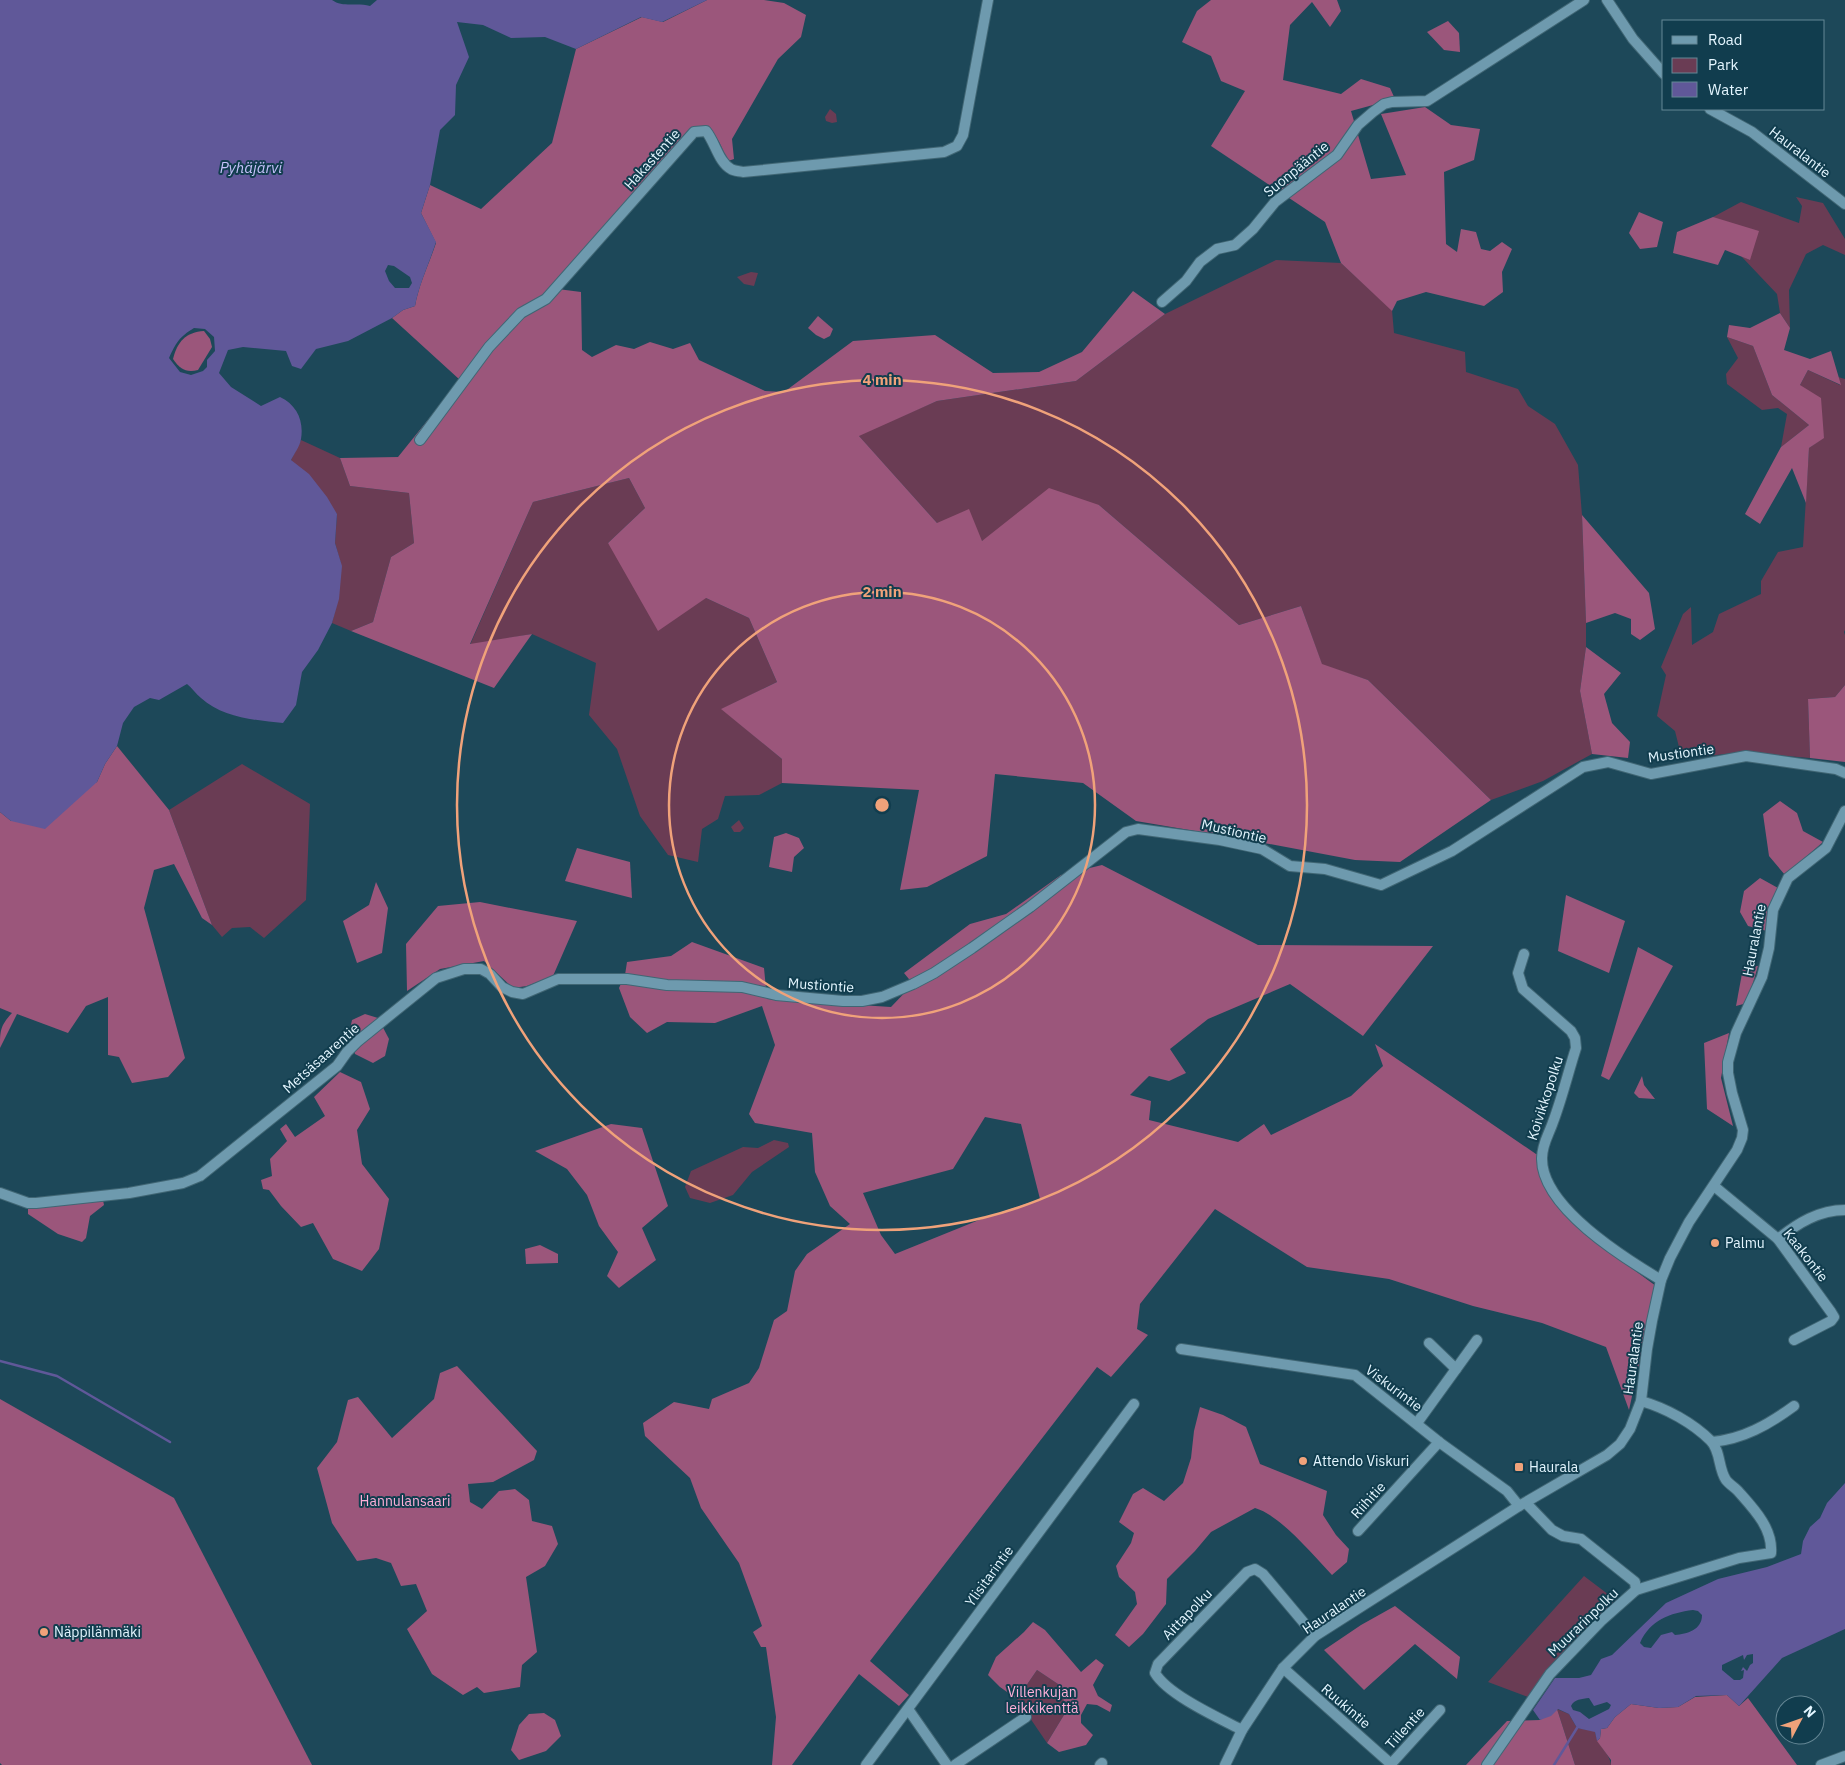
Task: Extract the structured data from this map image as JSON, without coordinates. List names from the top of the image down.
{
  "streets": {
    "street": [
      "Hauralantie",
      "Hakastentie",
      "Suonpääntie",
      "Mustiontie",
      "Metsäsaarentie",
      "Koivikkopolku",
      "Kaakontie",
      "Viskurintie",
      "Riihitie",
      "Ylisitarintie",
      "Aittapolku",
      "Muurarinpolku",
      "Ruukintie",
      "Tiilentie"
    ]
  },
  "crossings": [
    ["Hauralantie", "Koivikkopolku"],
    ["Hauralantie", "Kaakontie"],
    ["Hauralantie", "Viskurintie"],
    ["Hauralantie", "Aittapolku"],
    ["Hauralantie", "Ruukintie"],
    ["Mustiontie", "Metsäsaarentie"],
    ["Viskurintie", "Riihitie"],
    ["Viskurintie", "Muurarinpolku"],
    ["Ruukintie", "Tiilentie"]
  ],
  "water": ["Pyhäjärvi"],
  "parks": ["Hannulansaari", "Villenkujan leikkikenttä"],
  "places": {
    "other": ["Palmu", "Attendo Viskuri", "Näppilänmäki"],
    "transit": ["Haurala"]
  },
  "legend": ["Road", "Park", "Water"],
  "north": "top right",
  "rings": ["4 min", "2 min"]
}
